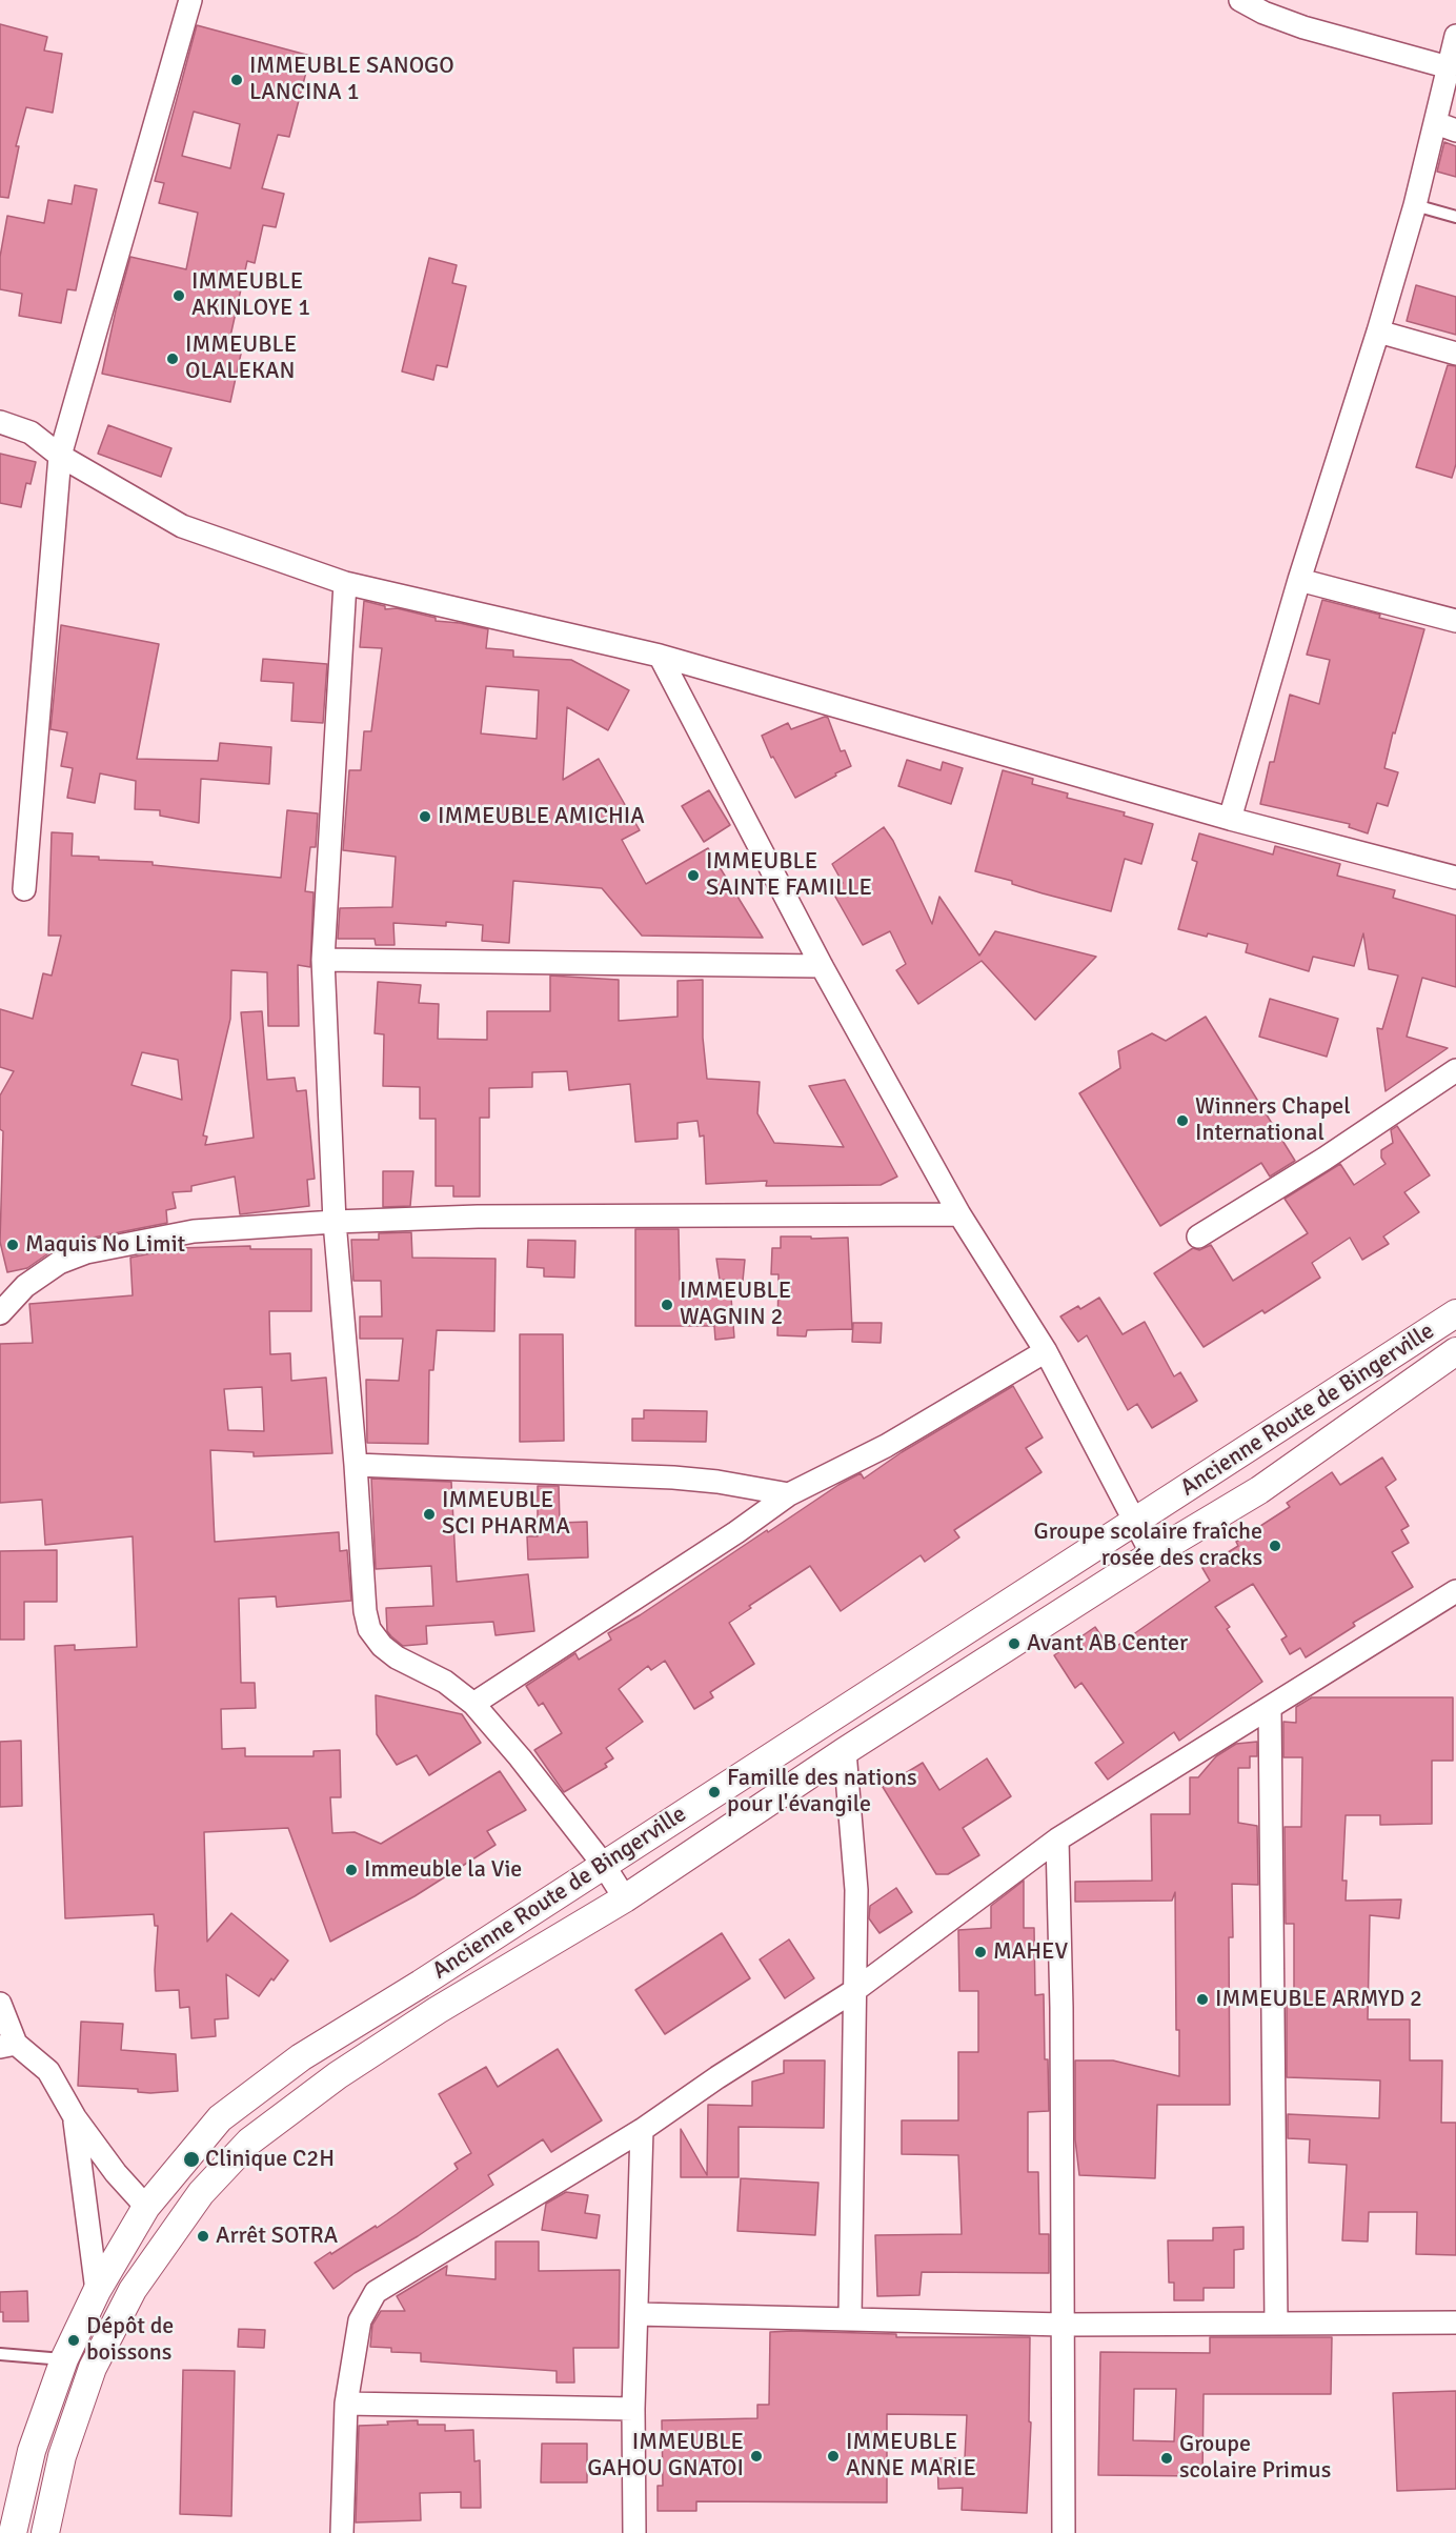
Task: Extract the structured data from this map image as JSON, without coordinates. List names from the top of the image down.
{
  "streets": {
    "street": ["Ancienne Route de Bingerville"]
  },
  "places": [
    "IMMEUBLE SANOGO LANCINA 1",
    "IMMEUBLE AKINLOYE 1",
    "IMMEUBLE OLALEKAN",
    "IMMEUBLE AMICHIA",
    "IMMEUBLE SAINTE FAMILLE",
    "Winners Chapel International",
    "Maquis No Limit",
    "IMMEUBLE WAGNIN 2",
    "IMMEUBLE SCI PHARMA",
    "Groupe scolaire fraîche rosée des cracks",
    "Avant AB Center",
    "Famille des nations pour l'évangile",
    "Immeuble la Vie",
    "MAHEV",
    "IMMEUBLE ARMYD 2",
    "Clinique C2H",
    "Arrêt SOTRA",
    "Dépôt de boissons",
    "IMMEUBLE GAHOU GNATOI",
    "IMMEUBLE ANNE MARIE",
    "Groupe scolaire Primus"
  ]
}
